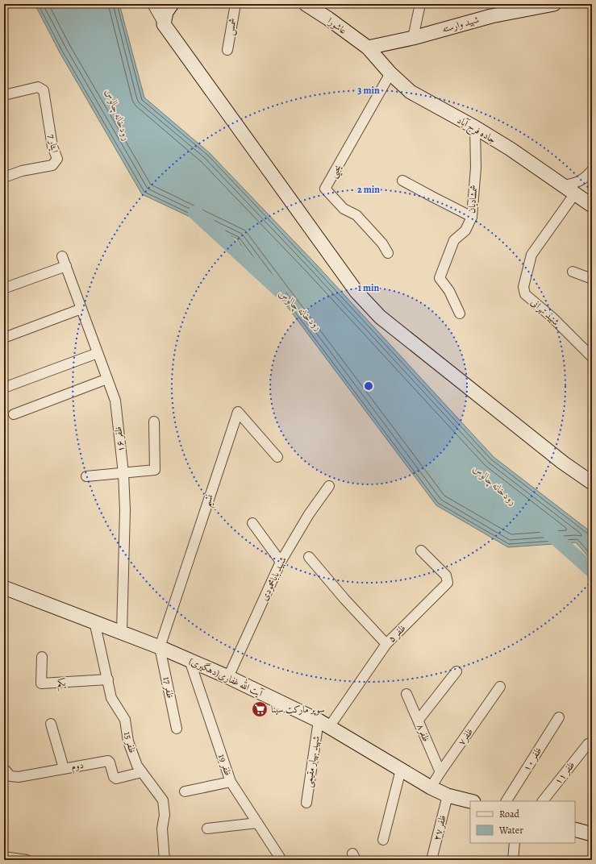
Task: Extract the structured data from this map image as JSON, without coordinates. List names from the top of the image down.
{
  "streets": {
    "street": [
      "شهید وارسته",
      "عاشورا",
      "شمس",
      "جاده فرج آباد",
      "ایثار 7",
      "یحیی",
      "شمشادیان",
      "شهید تهرانی",
      "ظفر ۱۶",
      "نسیم",
      "شهید بابامحمودی",
      "ظفر ۵",
      "آیت الله غفاری(دهگیری)",
      "یکم",
      "ظفر 17",
      "ظفر۸",
      "ظفر۷",
      "ظفر 15",
      "ظفر ۱۰",
      "شهید بهیار مقیمی",
      "ظفر 19",
      "دوم",
      "ظفر ۱۱",
      "ظفر ۲۷"
    ]
  },
  "crossings": [
    ["شهید وارسته", "عاشورا"],
    ["شهید وارسته", "جاده فرج آباد"],
    ["عاشورا", "جاده فرج آباد"],
    ["جاده فرج آباد", "یحیی"],
    ["جاده فرج آباد", "شمشادیان"],
    ["جاده فرج آباد", "شهید تهرانی"],
    ["ظفر ۱۶", "آیت الله غفاری(دهگیری)"],
    ["نسیم", "آیت الله غفاری(دهگیری)"],
    ["نسیم", "ظفر 17"],
    ["شهید بابامحمودی", "آیت الله غفاری(دهگیری)"],
    ["ظفر ۵", "آیت الله غفاری(دهگیری)"],
    ["ظفر ۵", "شهید بهیار مقیمی"],
    ["آیت الله غفاری(دهگیری)", "ظفر 17"],
    ["آیت الله غفاری(دهگیری)", "ظفر۷"],
    ["آیت الله غفاری(دهگیری)", "ظفر 15"],
    ["آیت الله غفاری(دهگیری)", "شهید بهیار مقیمی"],
    ["آیت الله غفاری(دهگیری)", "ظفر 19"],
    ["آیت الله غفاری(دهگیری)", "ظفر ۲۷"],
    ["یکم", "ظفر 15"],
    ["ظفر۸", "ظفر۷"],
    ["ظفر 15", "دوم"]
  ],
  "water": ["رودخانه چالوس"],
  "places": {
    "supermarket": ["سوپر مارکت سینا"]
  },
  "legend": ["Road", "Water"],
  "rings": ["3 min", "2 min", "1 min"]
}
